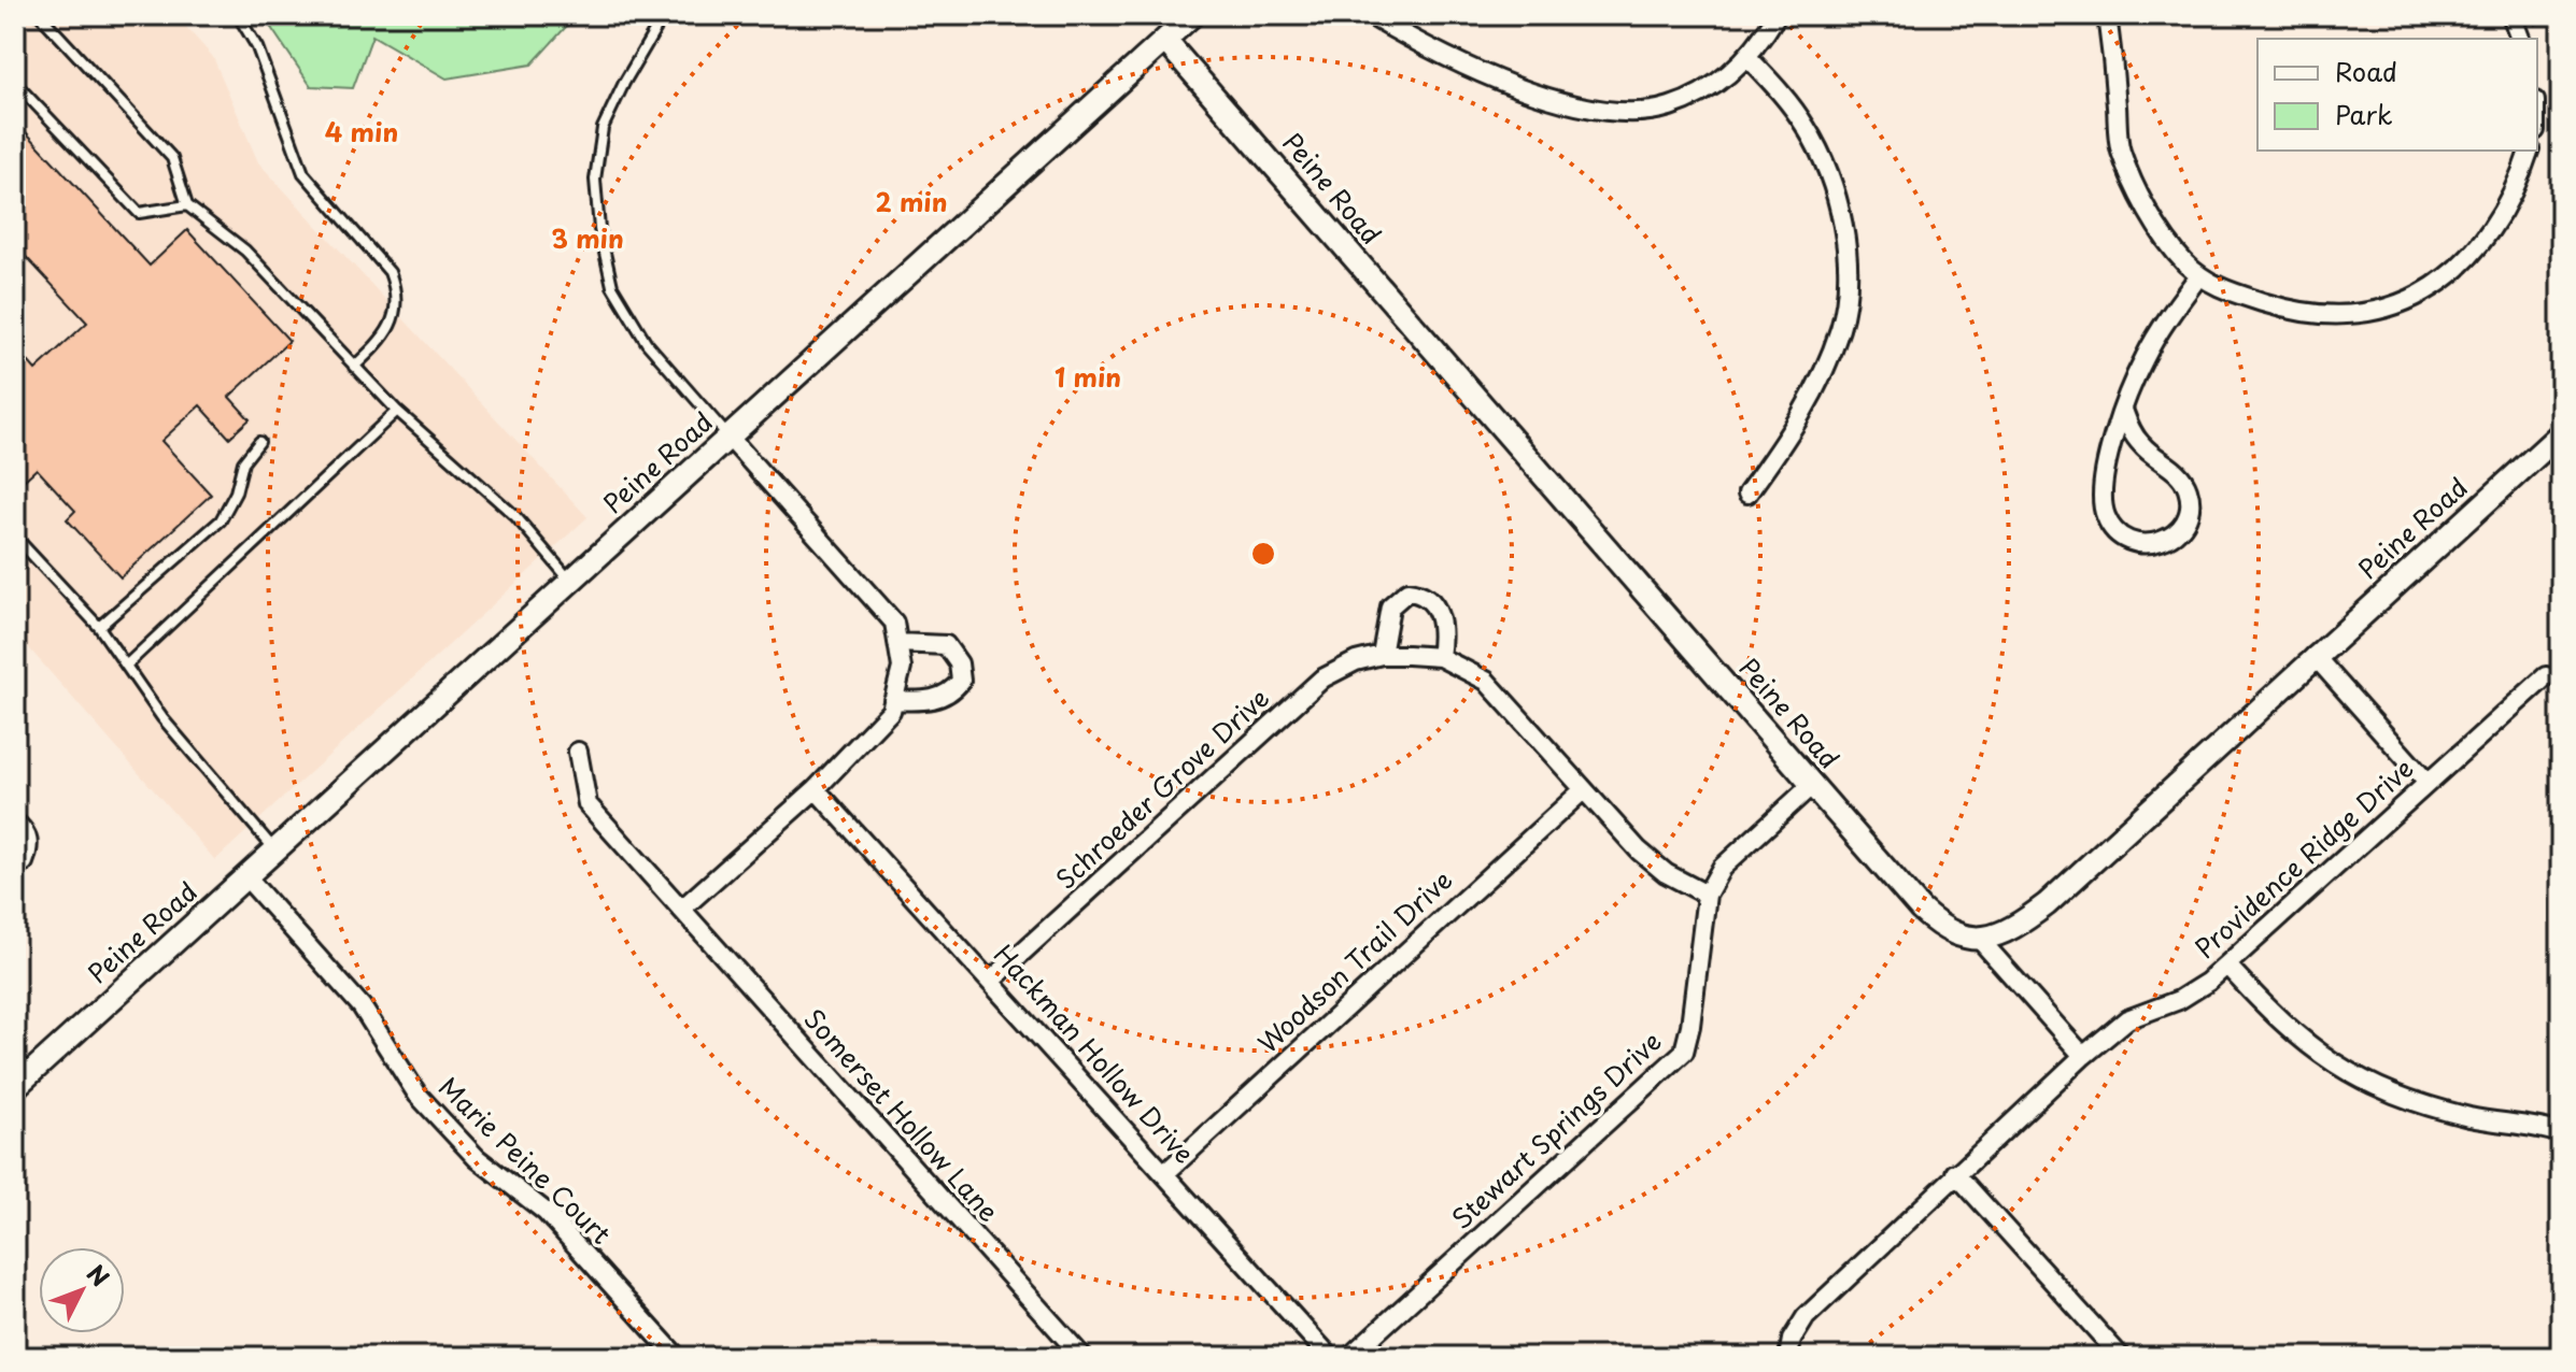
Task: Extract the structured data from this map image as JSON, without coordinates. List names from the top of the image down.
{
  "streets": {
    "street": [
      "Peine Road",
      "Schroeder Grove Drive",
      "Providence Ridge Drive",
      "Woodson Trail Drive",
      "Hackman Hollow Drive",
      "Somerset Hollow Lane",
      "Stewart Springs Drive",
      "Marie Peine Court"
    ]
  },
  "crossings": [
    ["Peine Road", "Stewart Springs Drive"],
    ["Peine Road", "Marie Peine Court"],
    ["Schroeder Grove Drive", "Woodson Trail Drive"],
    ["Schroeder Grove Drive", "Hackman Hollow Drive"],
    ["Schroeder Grove Drive", "Stewart Springs Drive"],
    ["Woodson Trail Drive", "Hackman Hollow Drive"]
  ],
  "legend": ["Road", "Park"],
  "north": "top right",
  "rings": [
    "4 min",
    "2 min",
    "3 min",
    "1 min"
  ]
}
